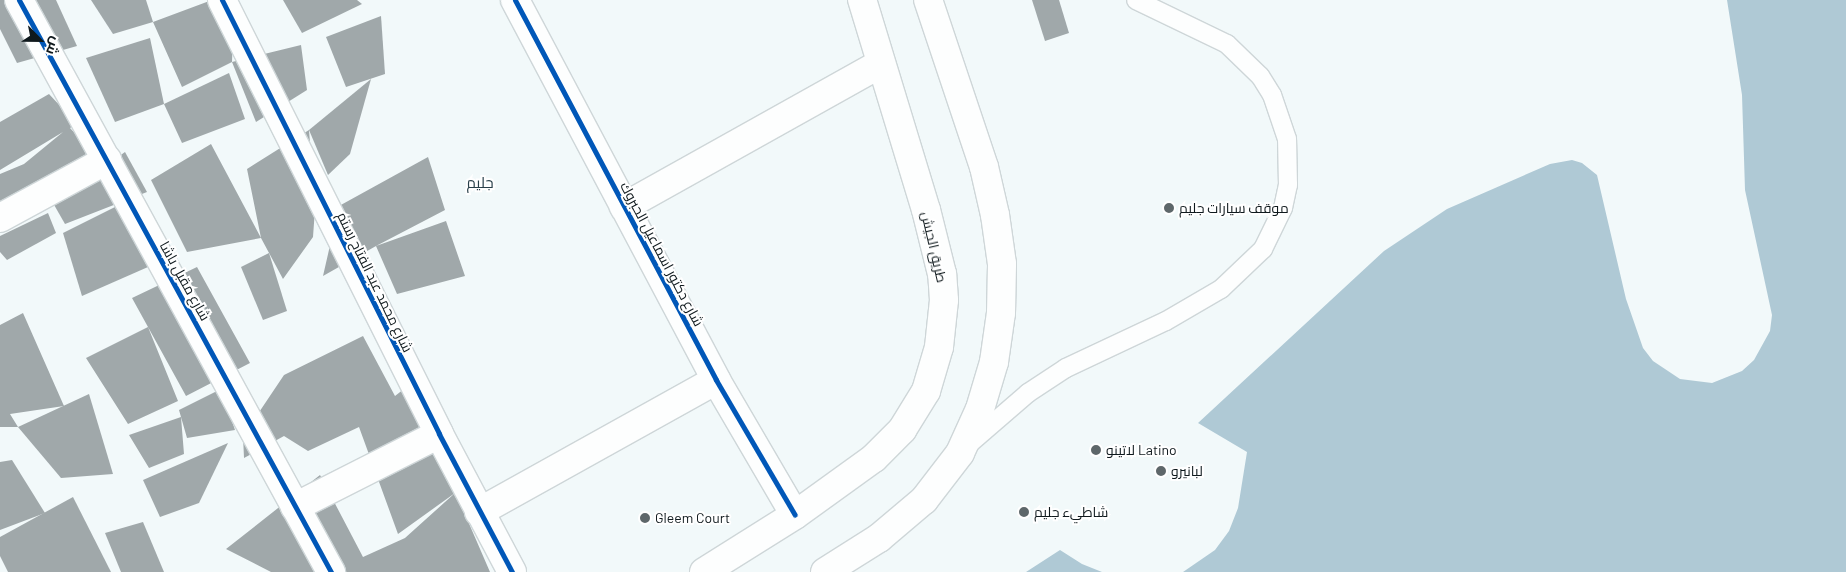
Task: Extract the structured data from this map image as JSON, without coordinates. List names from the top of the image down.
{
  "streets": {
    "main road": [
      "طريق الجيش",
      "شارع دكتور اسماعيل الحبروك",
      "شارع مقبل باشا",
      "شارع محمد عبد الفتاح رستم"
    ]
  },
  "crossings": [
    ["طريق الجيش", "شارع دكتور اسماعيل الحبروك"]
  ],
  "districts": ["جليم"],
  "places": [
    "موقف سيارات جليم",
    "لاتينو Latino",
    "لبانيرو",
    "شاطيء جليم",
    "Gleem Court"
  ],
  "north": "bottom right"
}
